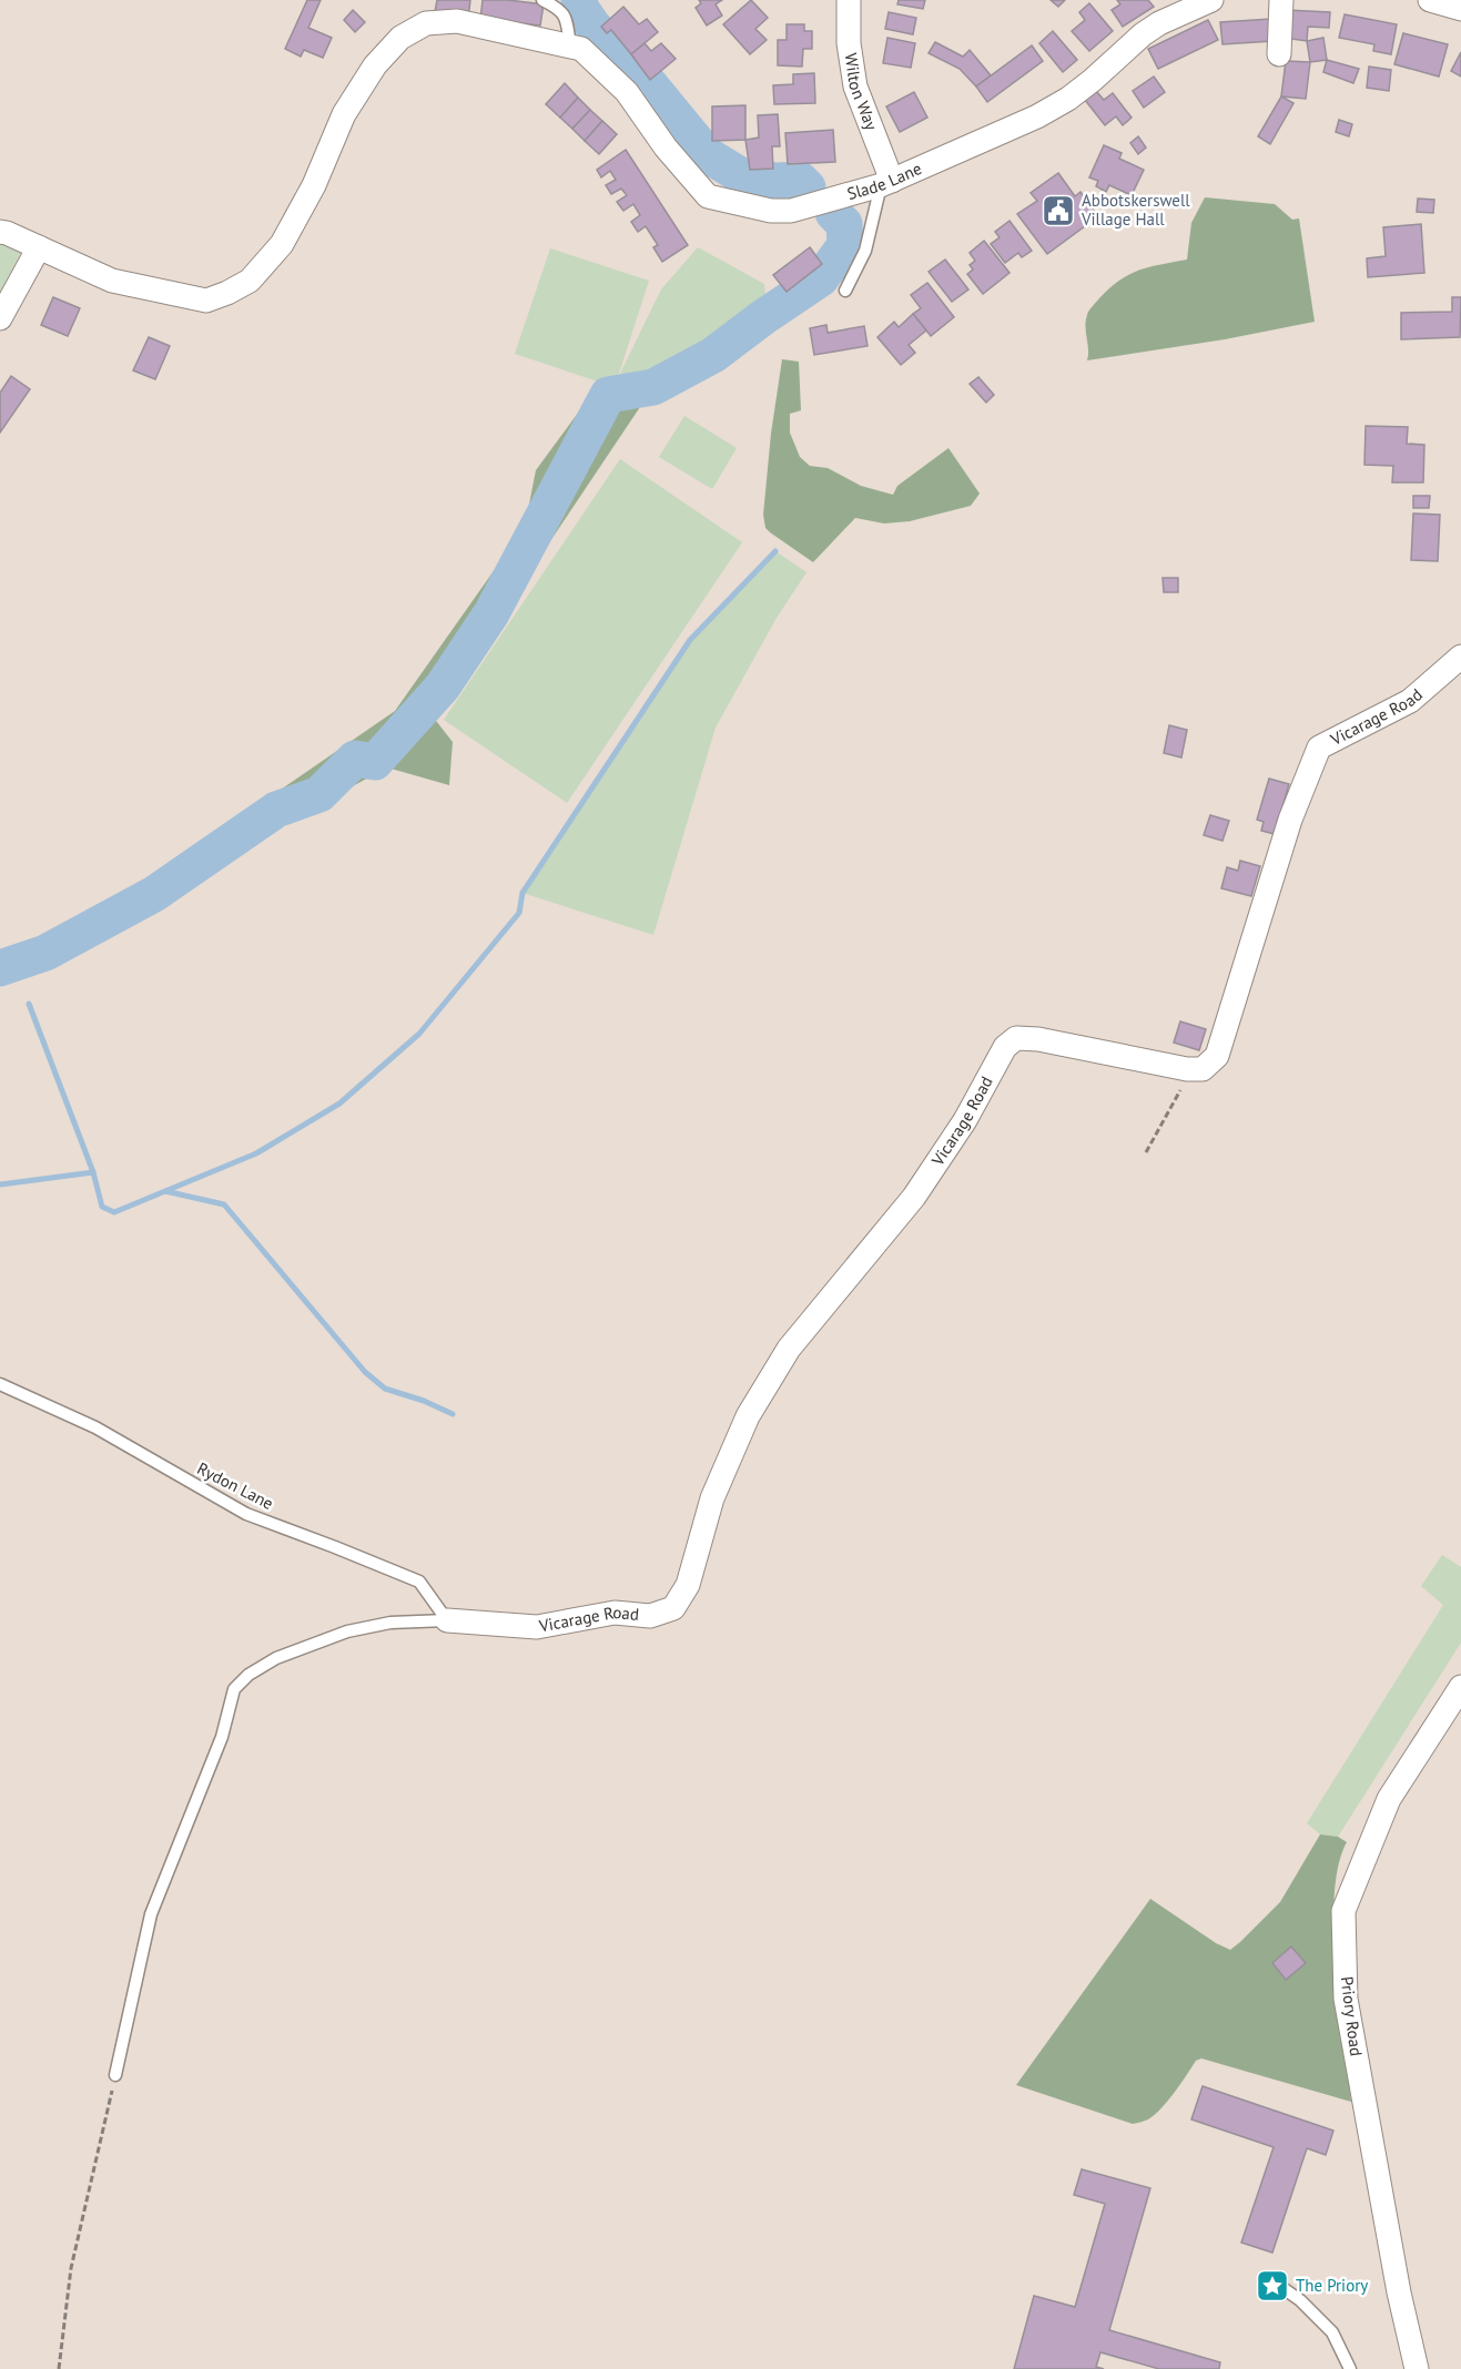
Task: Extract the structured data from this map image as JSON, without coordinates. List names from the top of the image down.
{
  "streets": {
    "street": [
      "Wilton Way",
      "Slade Lane",
      "Vicarage Road",
      "Priory Road"
    ],
    "lane": ["Rydon Lane"]
  },
  "crossings": [
    ["Wilton Way", "Slade Lane"],
    ["Vicarage Road", "Rydon Lane"]
  ],
  "places": {
    "public building": ["Abbotskerswell Village Hall"],
    "place": ["The Priory"]
  }
}
